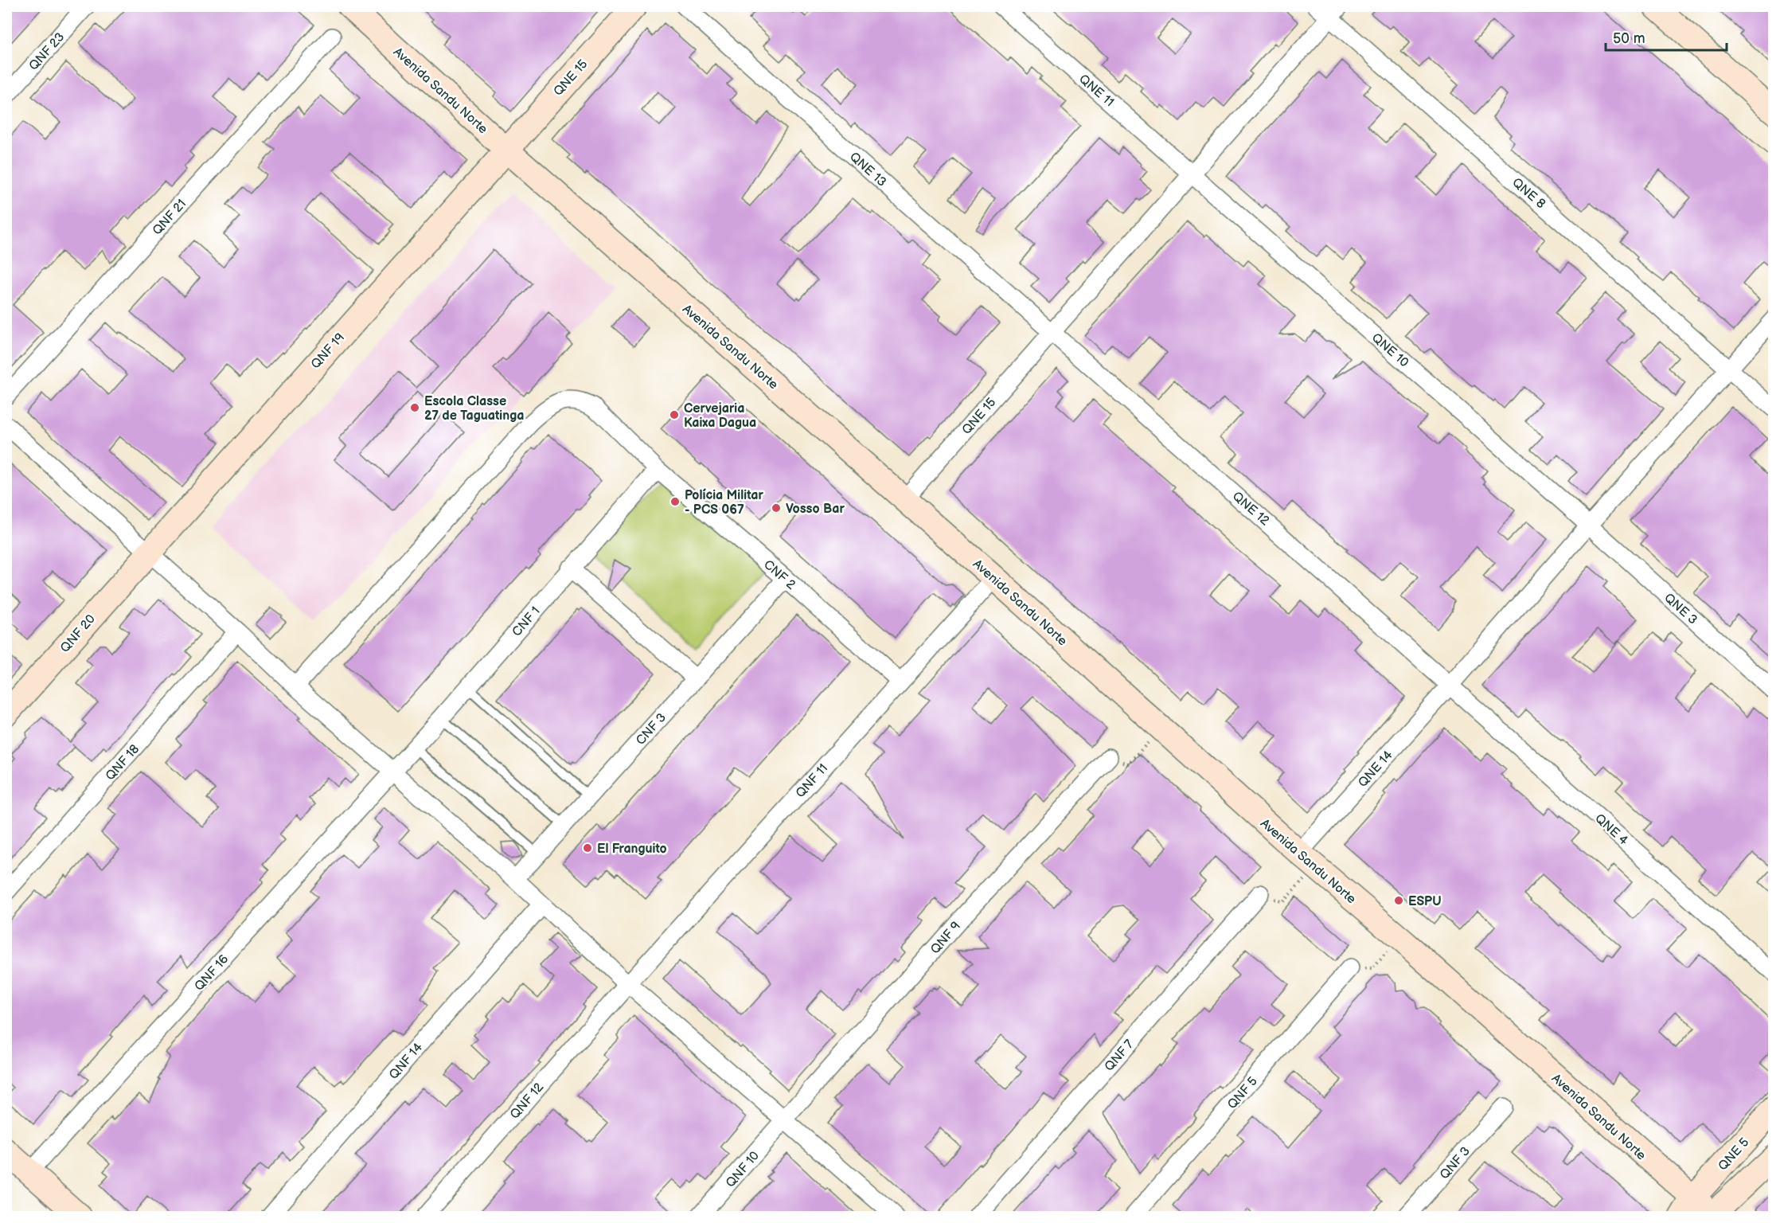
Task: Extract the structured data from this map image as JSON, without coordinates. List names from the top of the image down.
{
  "streets": {
    "main road": [
      "QNE 15",
      "Avenida Sandu Norte",
      "QNF 19",
      "QNF 20",
      "QNE 5"
    ],
    "street": [
      "QNF 23",
      "QNE 11",
      "QNE 13",
      "QNE 8",
      "QNF 21",
      "QNE 10",
      "QNE 12",
      "CNF 2",
      "QNE 3",
      "CNF 1",
      "CNF 3",
      "QNF 18",
      "QNE 14",
      "QNF 11",
      "QNE 4",
      "QNF 9",
      "QNF 16",
      "QNF 7",
      "QNF 14",
      "QNF 5",
      "QNF 12",
      "QNF 3",
      "QNF 10"
    ]
  },
  "crossings": [
    ["QNE 15", "Avenida Sandu Norte"],
    ["QNE 15", "QNE 11"],
    ["QNE 15", "QNE 13"],
    ["QNE 15", "QNE 8"],
    ["QNE 15", "QNE 10"],
    ["QNE 15", "QNF 19"],
    ["QNE 15", "QNE 12"],
    ["Avenida Sandu Norte", "QNF 19"],
    ["Avenida Sandu Norte", "QNE 14"],
    ["Avenida Sandu Norte", "QNF 11"],
    ["Avenida Sandu Norte", "QNE 5"],
    ["QNE 11", "QNE 10"],
    ["QNE 13", "QNE 12"],
    ["QNE 8", "QNE 14"],
    ["QNE 10", "QNE 3"],
    ["QNE 10", "QNE 14"],
    ["QNF 19", "QNF 20"],
    ["QNE 12", "QNE 14"],
    ["QNE 12", "QNE 4"],
    ["CNF 2", "CNF 1"],
    ["CNF 2", "CNF 3"],
    ["CNF 2", "QNF 11"],
    ["QNE 3", "QNE 14"],
    ["CNF 1", "QNF 16"],
    ["QNE 14", "QNE 4"],
    ["QNF 11", "QNF 12"],
    ["QNF 9", "QNF 10"]
  ],
  "places": [
    "Escola Classe 27 de Taguatinga",
    "Cervejaria Kaixa Dagua",
    "Polícia Militar - PCS 067",
    "Vosso Bar",
    "El Franguito",
    "ESPU"
  ],
  "scale_bar": "50 m"
}
